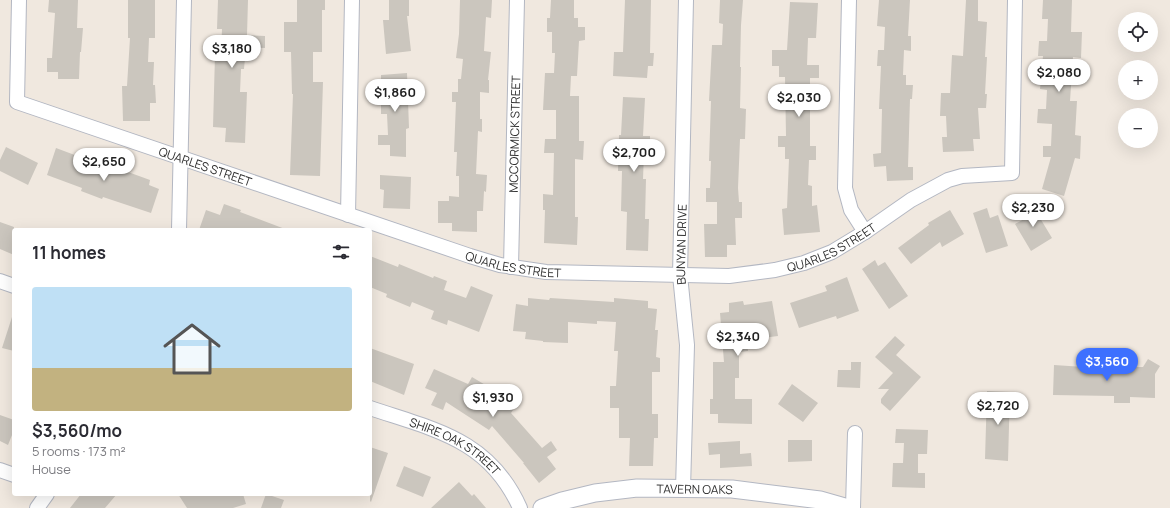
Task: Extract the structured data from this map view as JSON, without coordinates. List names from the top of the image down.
{
  "streets": {
    "street": [
      "MCCORMICK STREET",
      "QUARLES STREET",
      "BUNYAN DRIVE",
      "SHIRE OAK STREET",
      "TAVERN OAKS"
    ]
  },
  "crossings": [
    ["MCCORMICK STREET", "QUARLES STREET"],
    ["QUARLES STREET", "BUNYAN DRIVE"],
    ["BUNYAN DRIVE", "TAVERN OAKS"]
  ],
  "page": {
    "map_buttons": ["+", "−"],
    "price": [
      "$3,180",
      "$2,080",
      "$1,860",
      "$2,030",
      "$2,700",
      "$2,650",
      "$2,230",
      "$2,340",
      "$3,560",
      "$1,930",
      "$2,720"
    ],
    "heading": "11 homes",
    "list": [
      {
        "name": "$3,560/mo",
        "note": "5 rooms · 173 m² · House"
      }
    ]
  }
}
